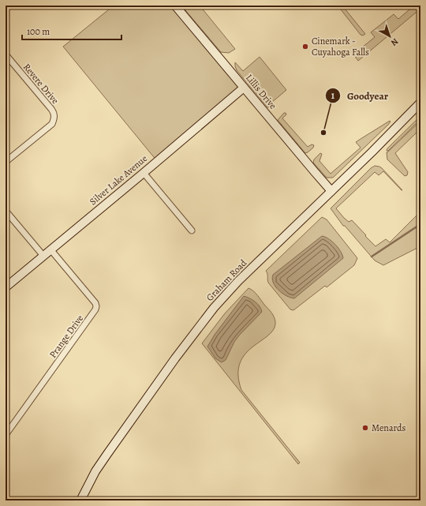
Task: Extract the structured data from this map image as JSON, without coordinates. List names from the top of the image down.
{
  "streets": {
    "street": [
      "Revere Drive",
      "Lillis Drive",
      "Silver Lake Avenue",
      "Graham Road",
      "Prange Drive"
    ]
  },
  "crossings": [
    ["Lillis Drive", "Silver Lake Avenue"],
    ["Lillis Drive", "Graham Road"],
    ["Silver Lake Avenue", "Prange Drive"]
  ],
  "places": ["Cinemark - Cuyahoga Falls", "Goodyear", "Menards"],
  "scale_bar": "100 m",
  "north": "bottom right"
}
